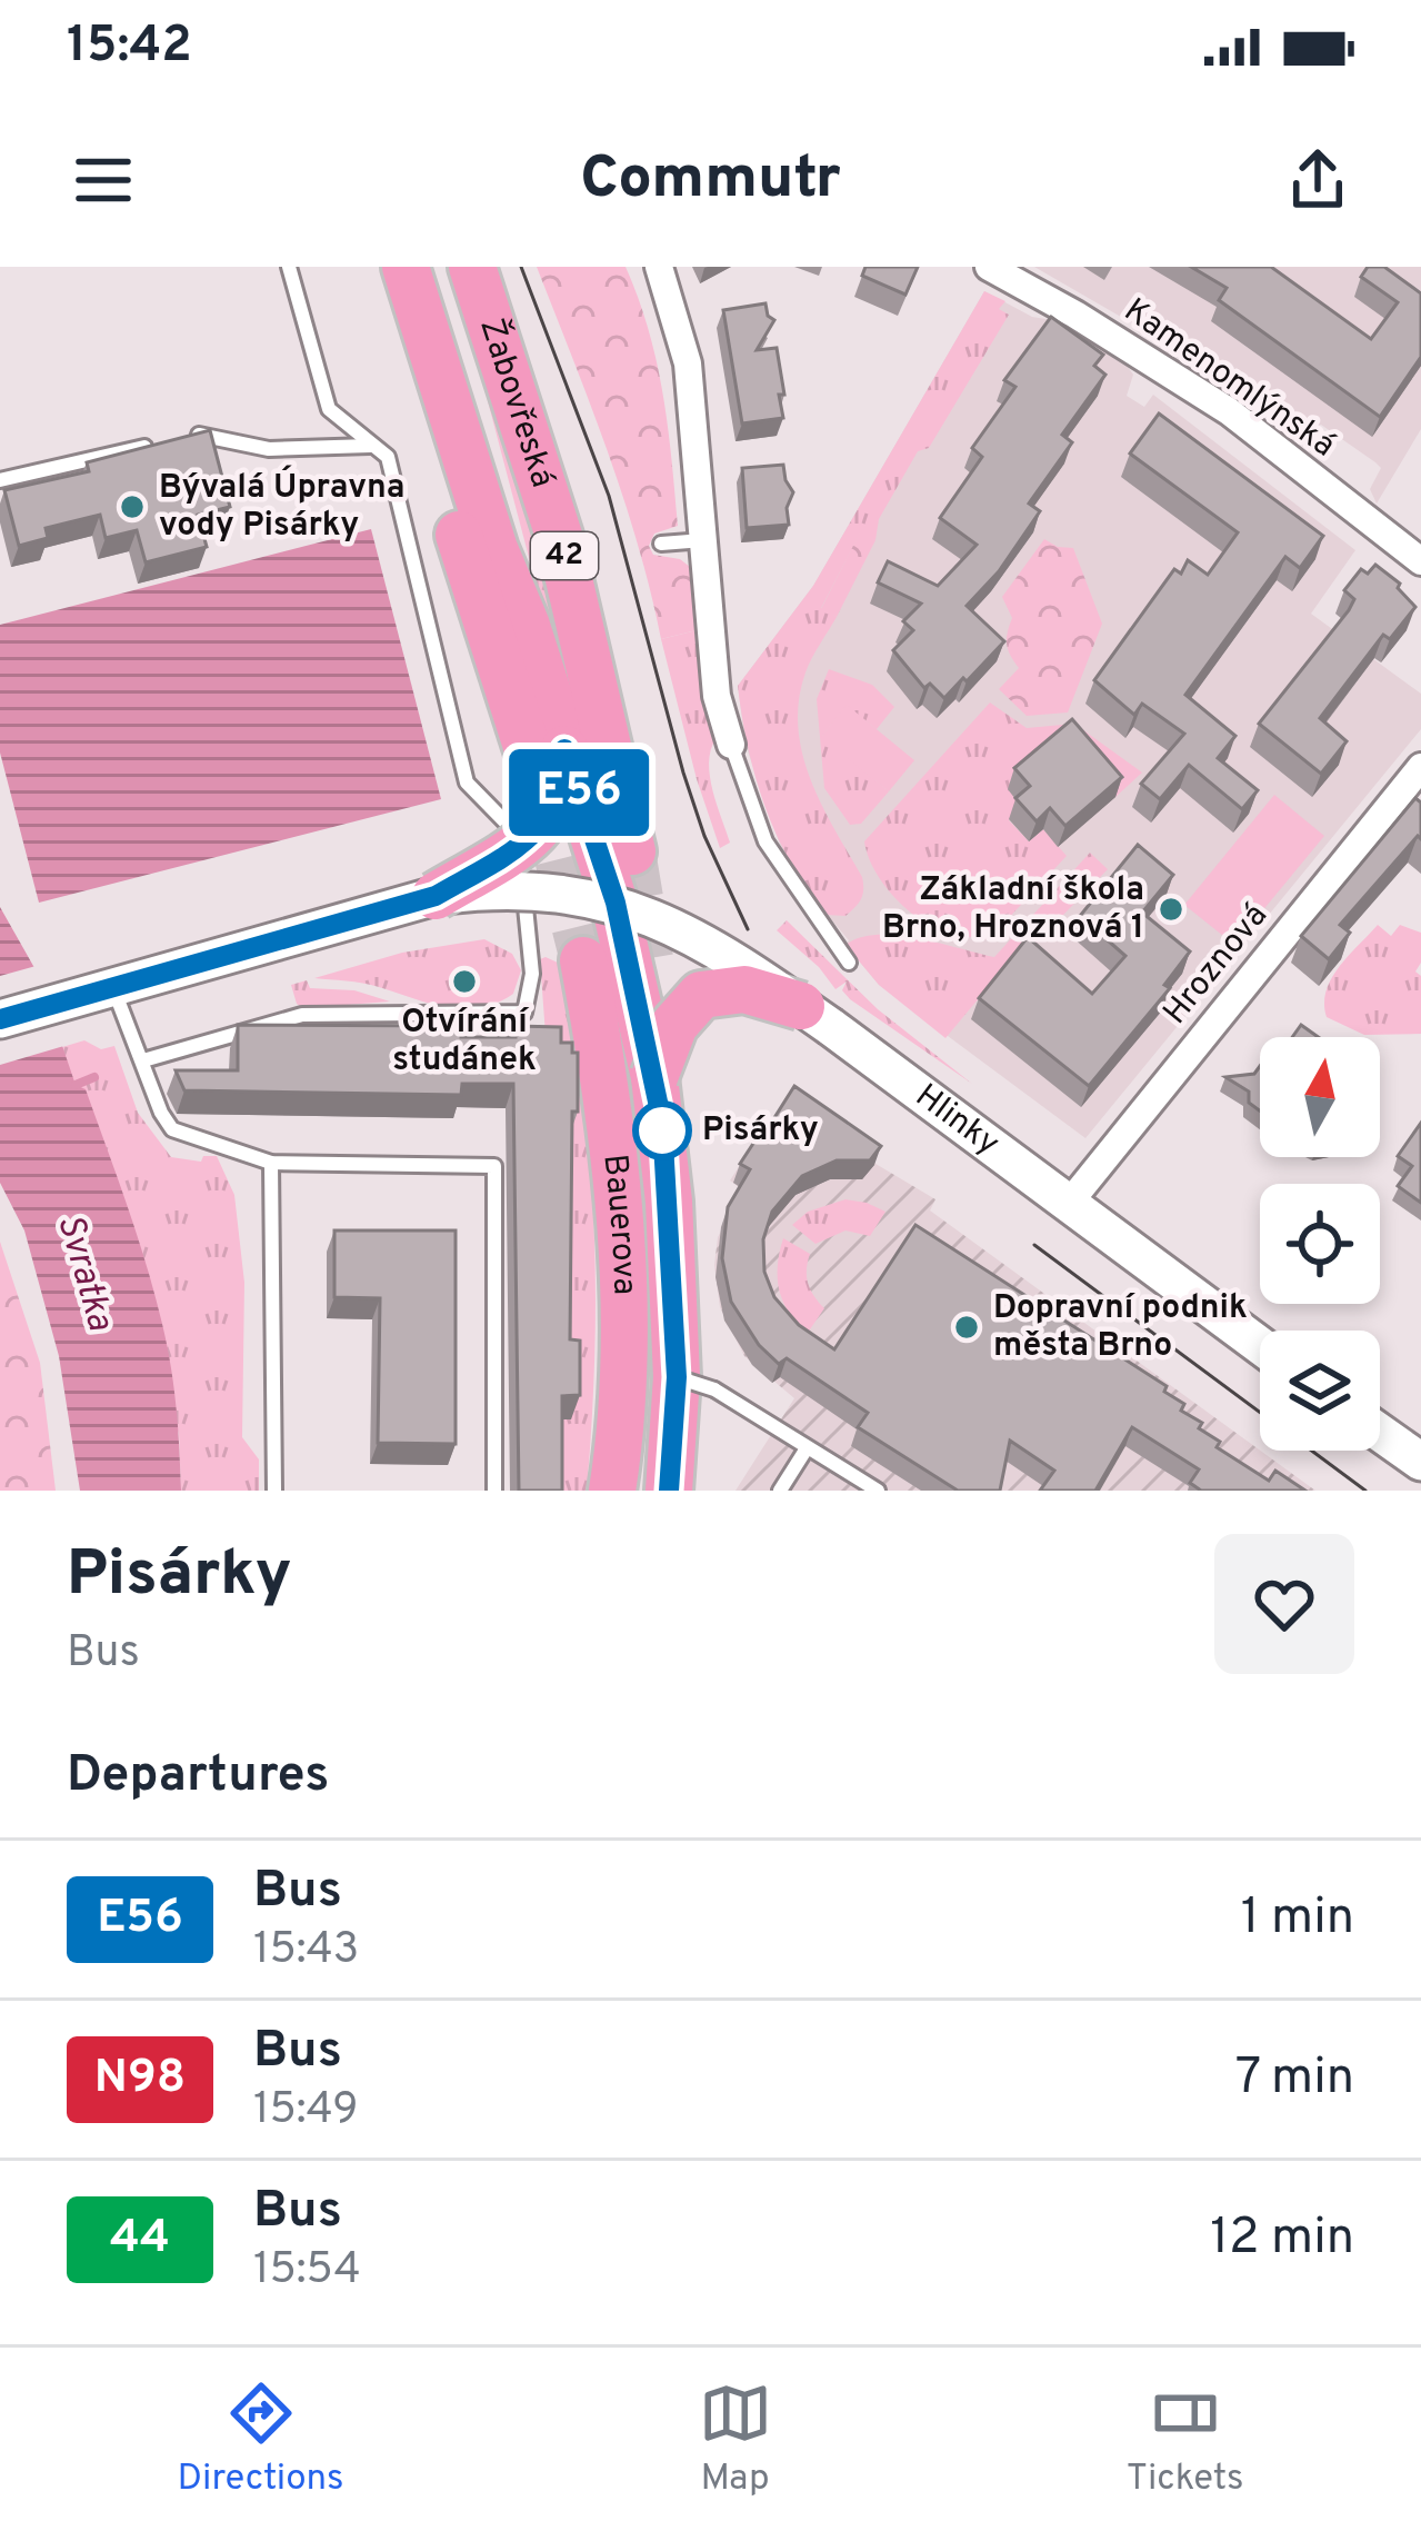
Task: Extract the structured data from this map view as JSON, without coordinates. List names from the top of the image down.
{
  "streets": {
    "highway": ["Žabovřeská", "42", "Bauerova"],
    "street": ["Kamenomlýnská", "Hroznová", "Hlinky"]
  },
  "crossings": [
    ["42", "Hlinky"],
    ["Hroznová", "Hlinky"]
  ],
  "water": ["Svratka"],
  "places": [
    "Bývalá Úpravna vody Pisárky",
    "Základní škola Brno, Hroznová 1",
    "Otvírání studánek",
    "Pisárky",
    "Dopravní podnik města Brno"
  ],
  "lines": ["bus line E56"],
  "north": "top",
  "page": {
    "status": "15:42",
    "header": "Commutr",
    "on_map": "E56",
    "heading": [
      ["Pisárky", "Bus"],
      "Departures"
    ],
    "list": [
      {
        "mark": "E56",
        "name": "Bus",
        "note": "15:43",
        "value": "1 min"
      },
      {
        "mark": "N98",
        "name": "Bus",
        "note": "15:49",
        "value": "7 min"
      },
      {
        "mark": "44",
        "name": "Bus",
        "note": "15:54",
        "value": "12 min"
      }
    ],
    "tabs": ["Directions", "Map", "Tickets"]
  }
}
